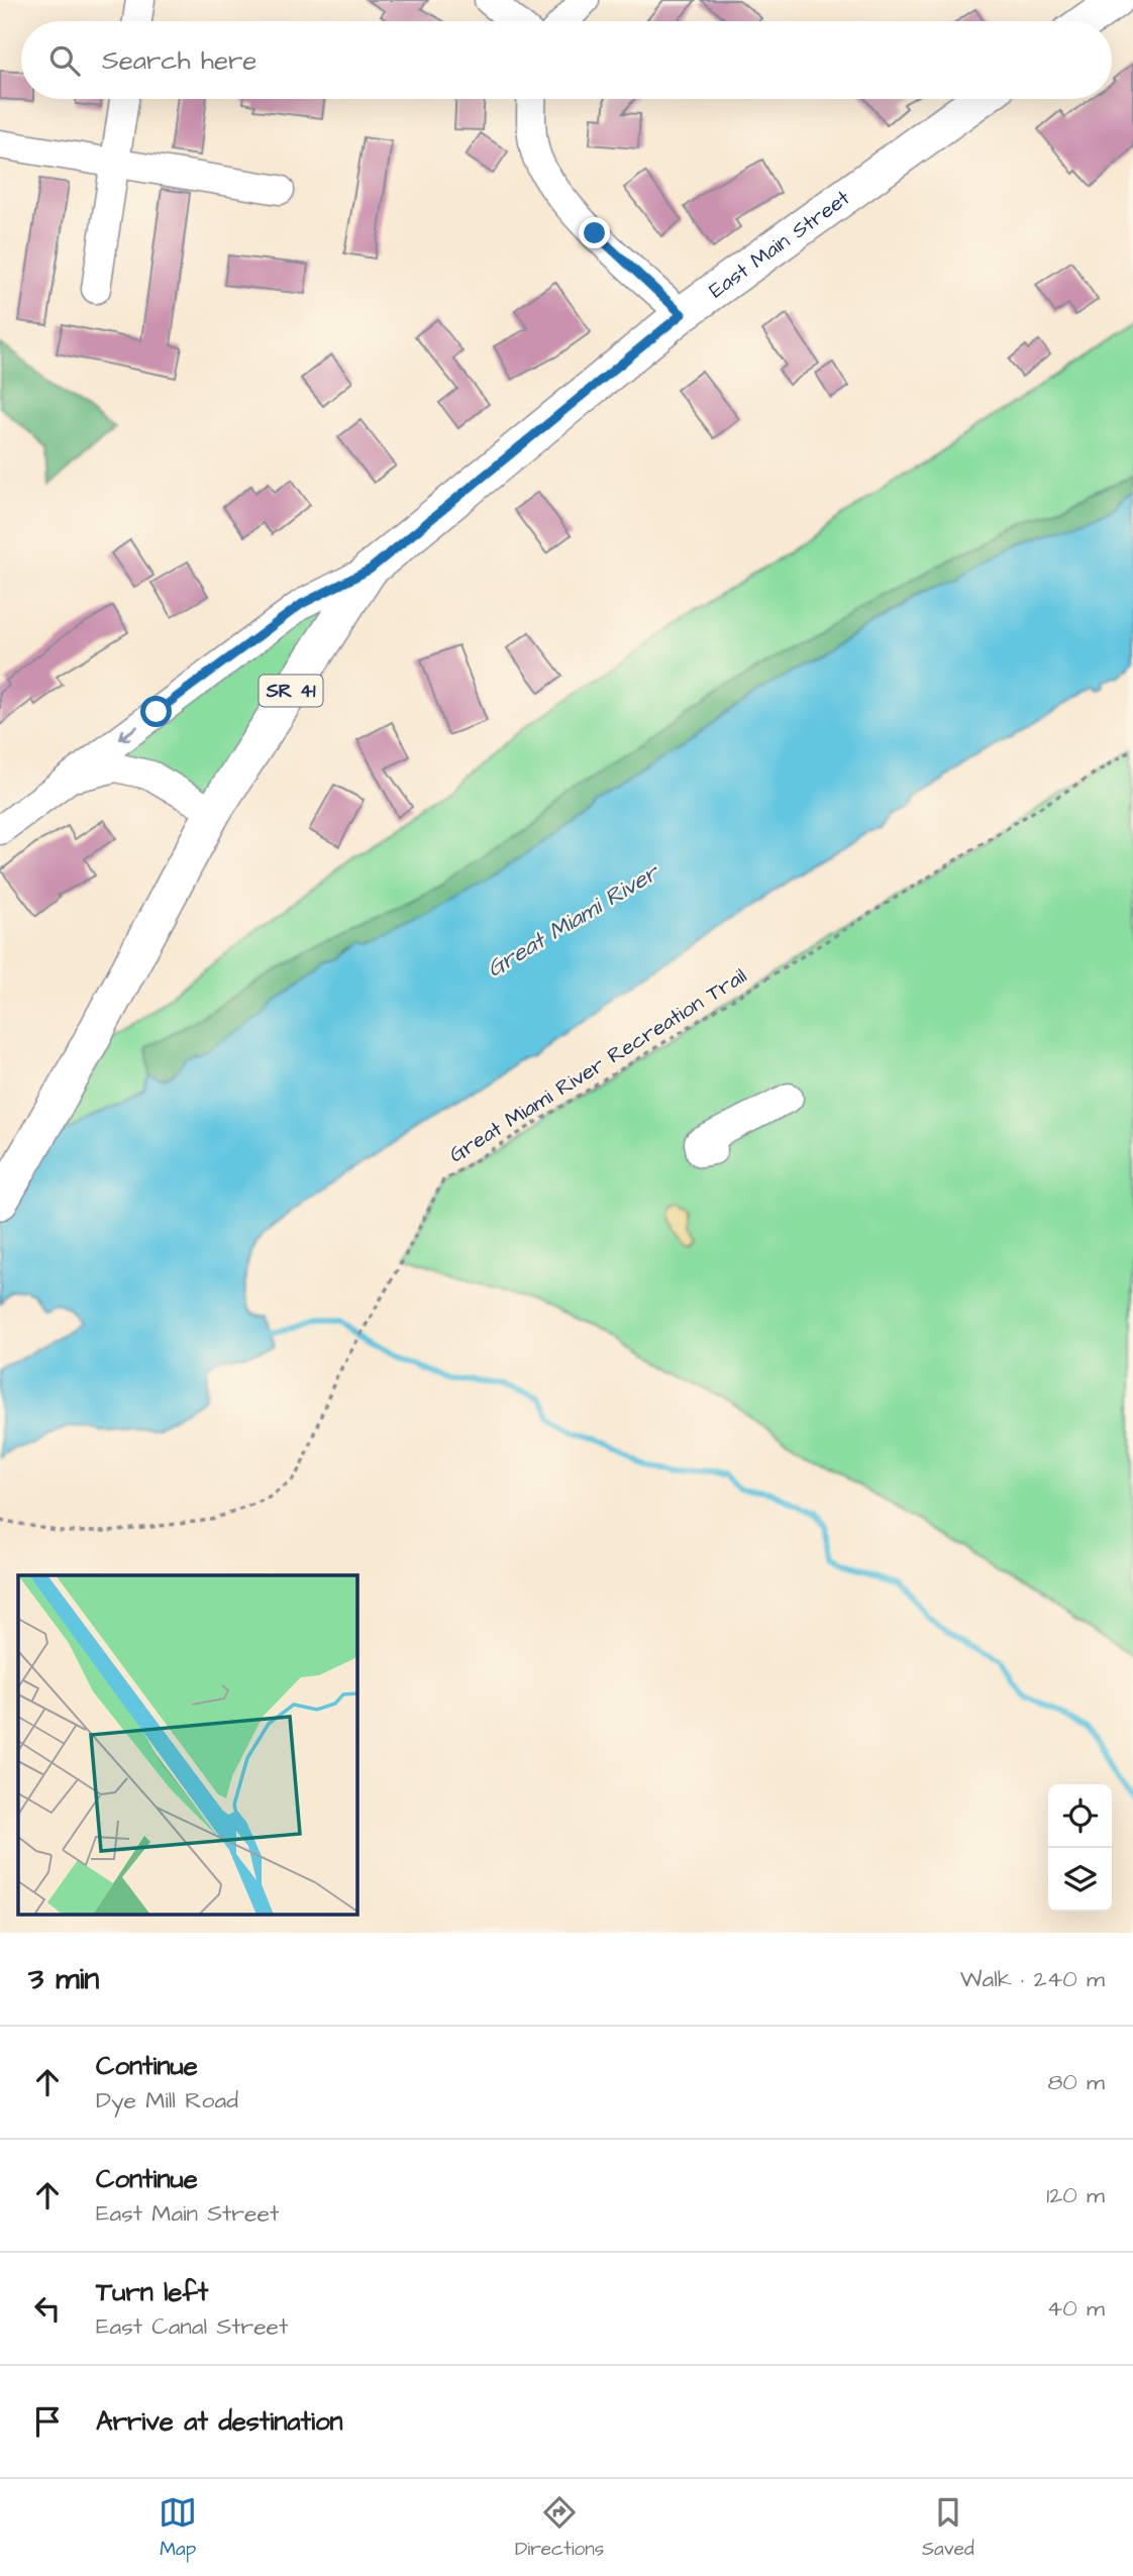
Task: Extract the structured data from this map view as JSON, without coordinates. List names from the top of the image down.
{
  "streets": {
    "main road": ["East Main Street", "SR 41"],
    "path": ["Great Miami River Recreation Trail"]
  },
  "crossings": [
    ["East Main Street", "SR 41"]
  ],
  "water": ["Great Miami River"],
  "page": {
    "search": "Search here",
    "heading": ["3 min", "Walk · 240 m"],
    "list": [
      ["Continue", "Dye Mill Road", "80 m"],
      ["Continue", "East Main Street", "120 m"],
      ["Turn left", "East Canal Street", "40 m"],
      "Arrive at destination"
    ],
    "nav": ["Map", "Directions", "Saved"]
  }
}
